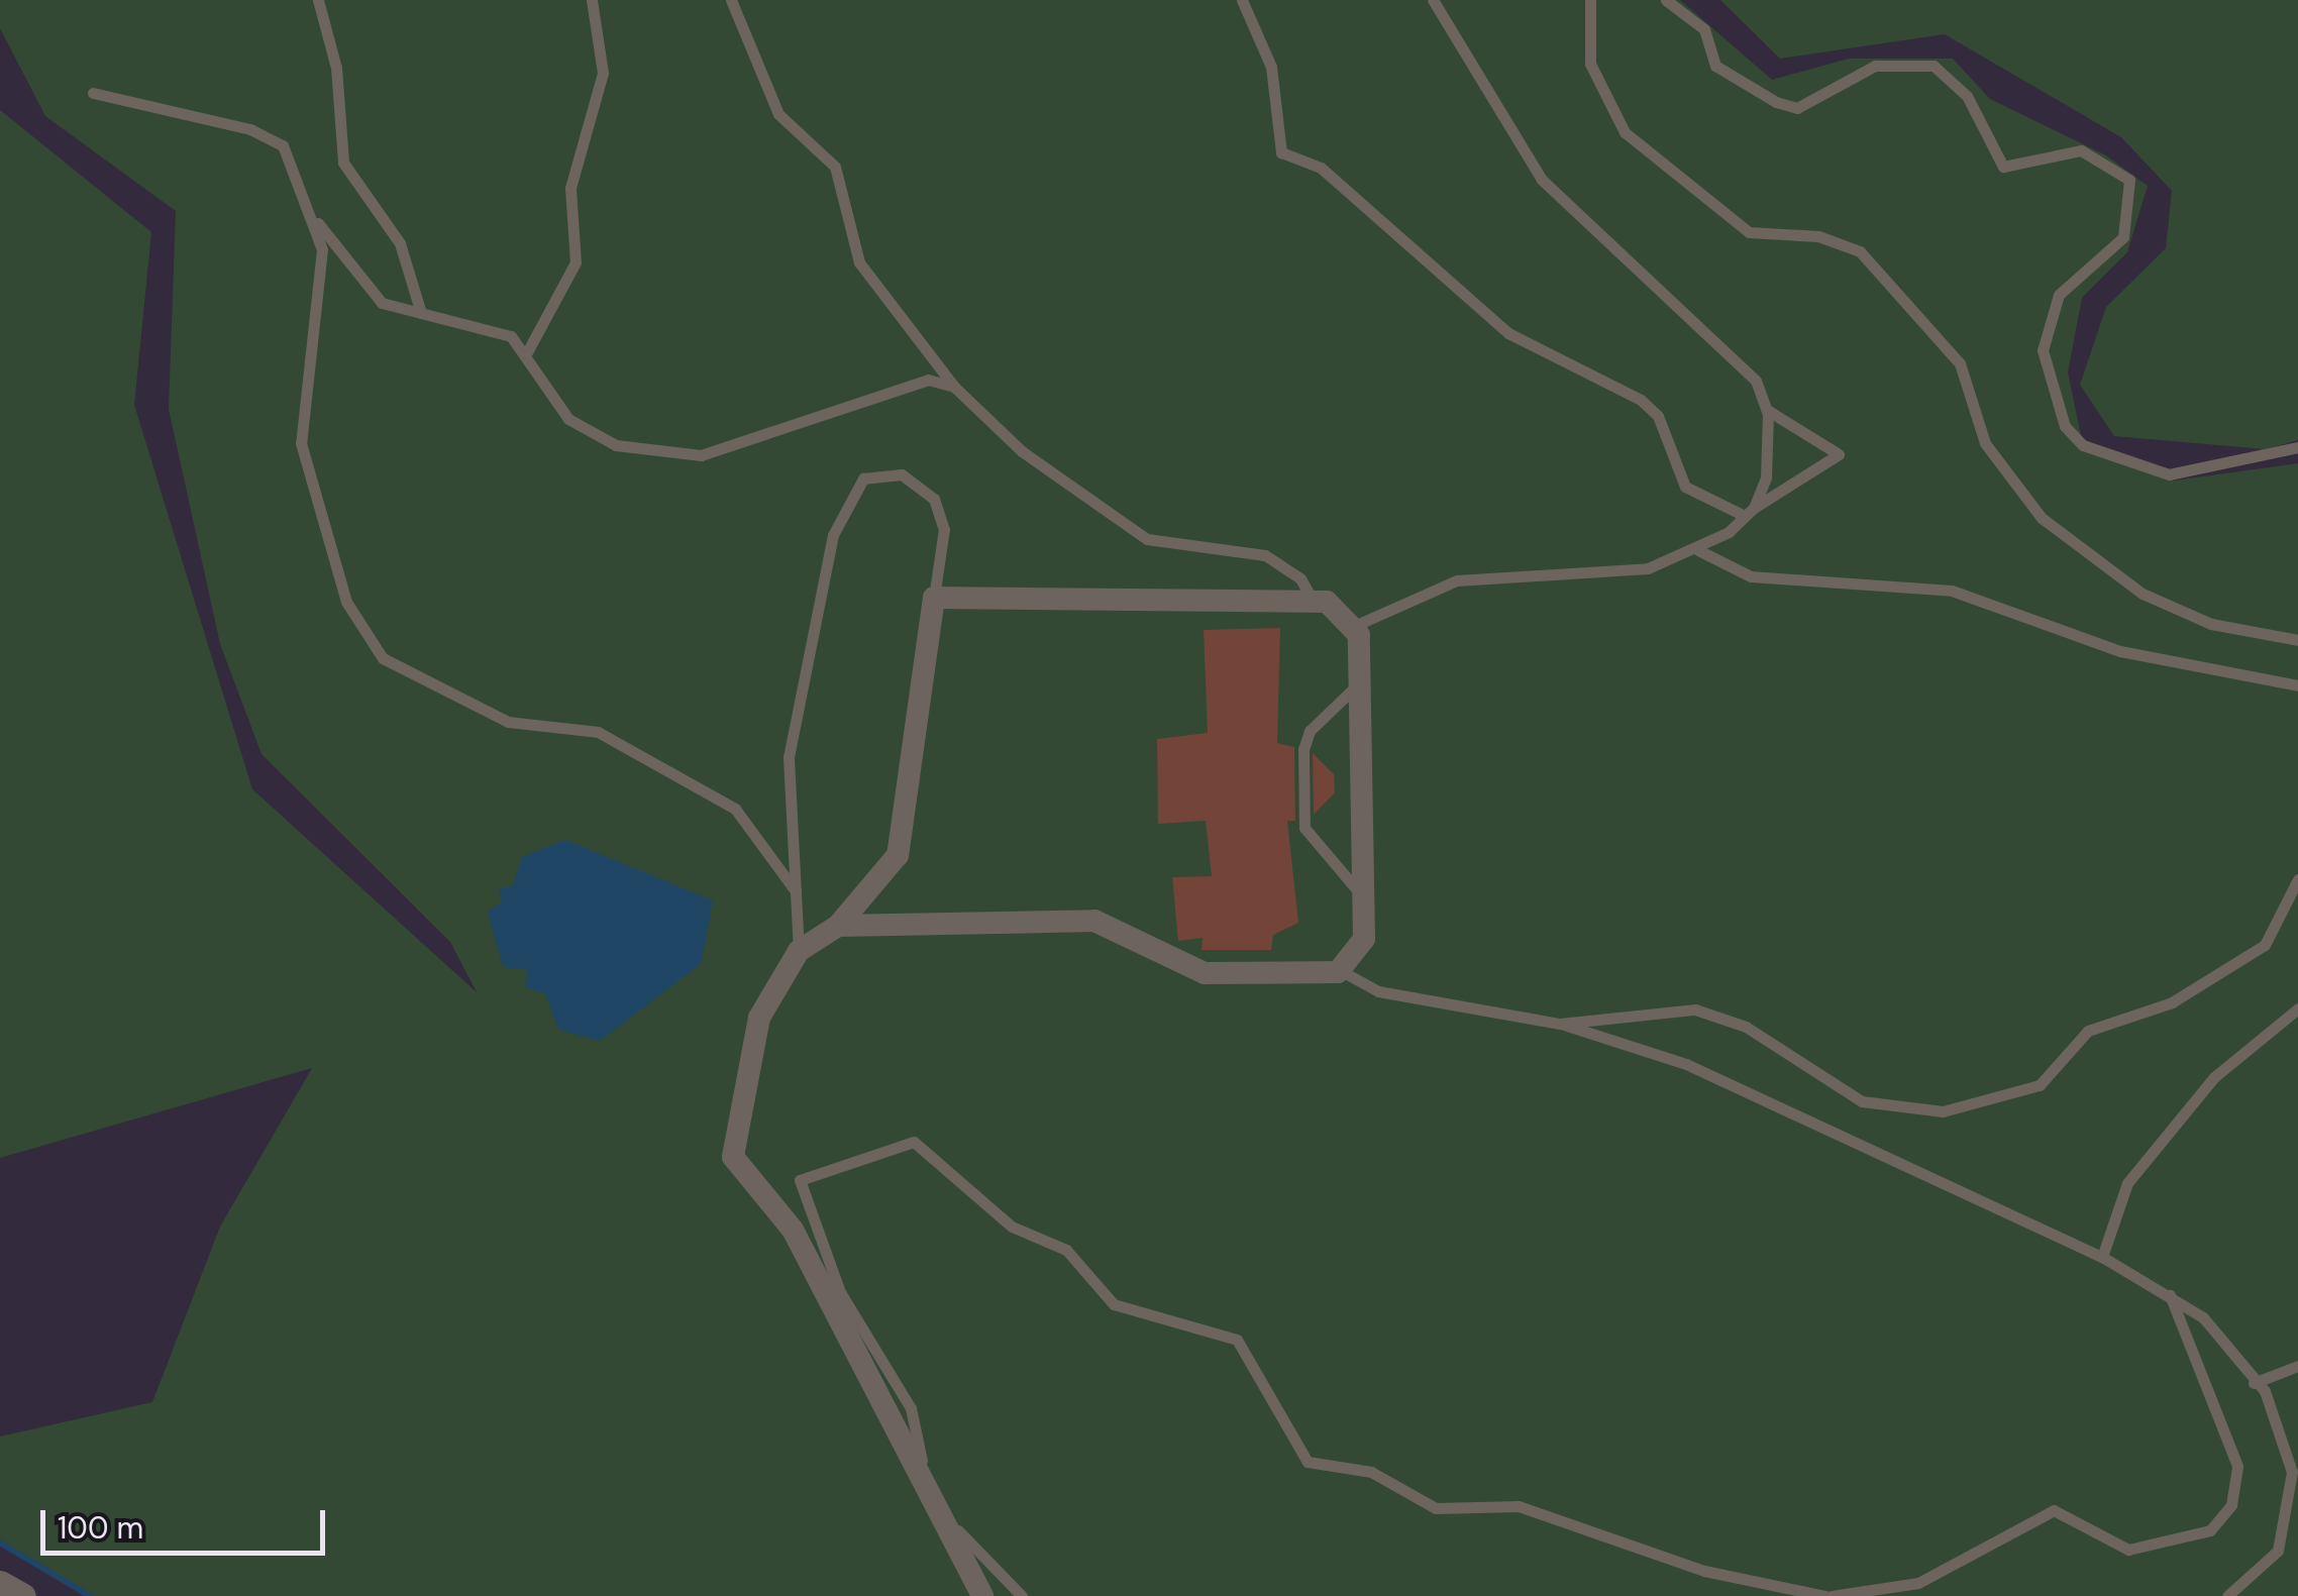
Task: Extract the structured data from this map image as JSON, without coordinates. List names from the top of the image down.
{
  "scale_bar": "100 m"
}
